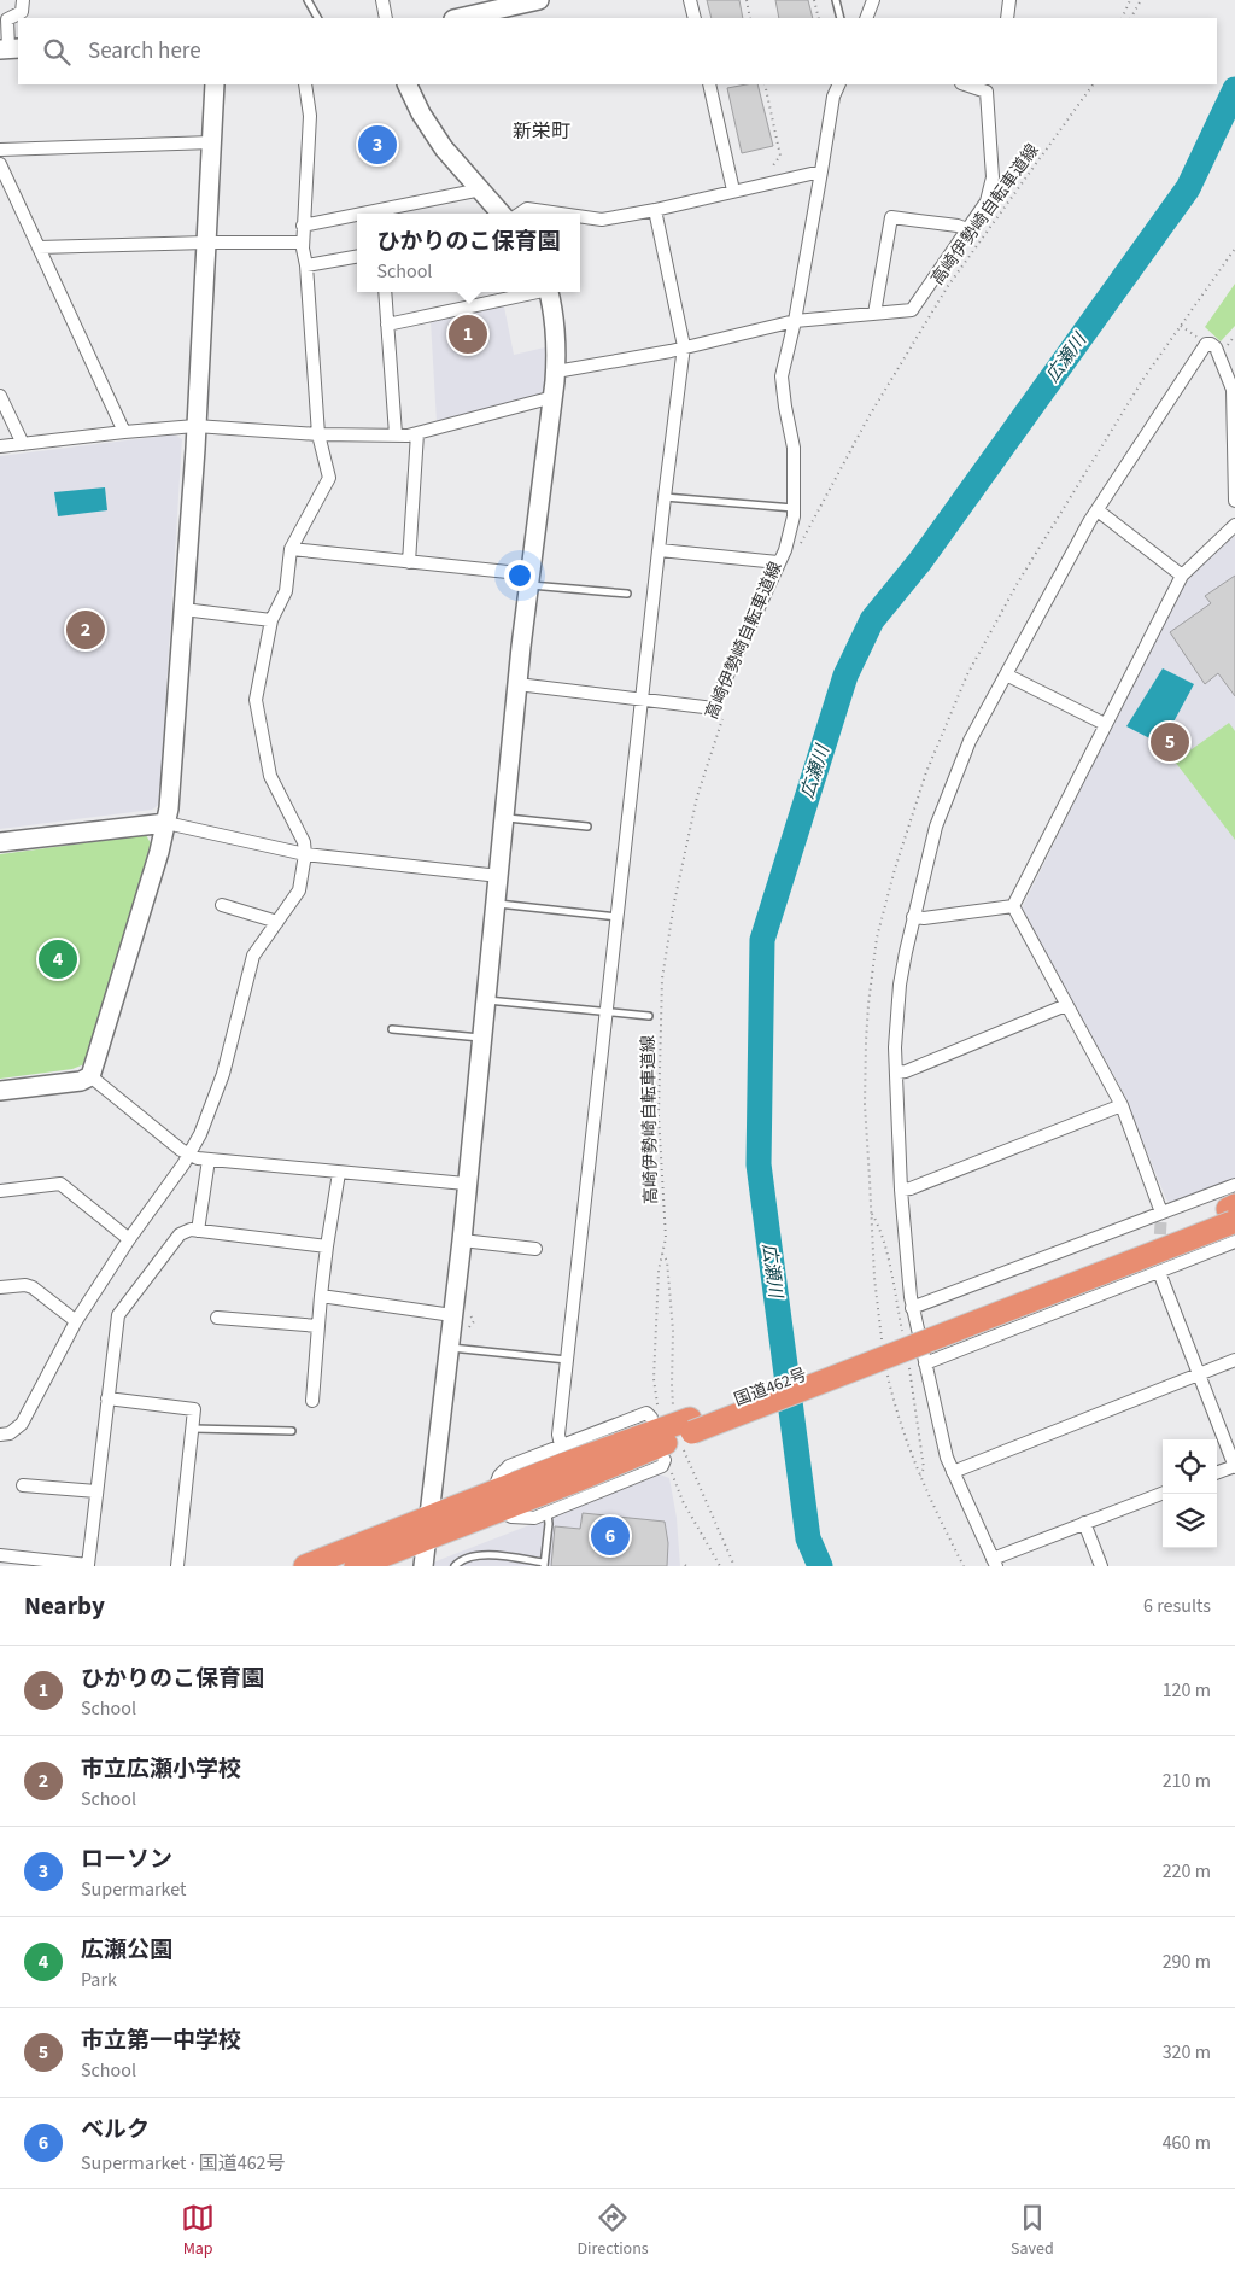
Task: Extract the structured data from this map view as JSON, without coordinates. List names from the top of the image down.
{
  "streets": {
    "highway": ["国道462号"],
    "path": ["高崎伊勢崎自転車道線"]
  },
  "crossings": [
    ["高崎伊勢崎自転車道線", "国道462号"]
  ],
  "districts": ["新栄町"],
  "water": ["広瀬川"],
  "page": {
    "search": "Search here",
    "pins": [
      "3",
      "1",
      "2",
      "5",
      "4",
      "6"
    ],
    "popup": ["ひかりのこ保育園", "School"],
    "heading": ["Nearby", "6 results"],
    "list": [
      {
        "mark": "1",
        "name": "ひかりのこ保育園",
        "note": "School",
        "value": "120 m"
      },
      {
        "mark": "2",
        "name": "市立広瀬小学校",
        "note": "School",
        "value": "210 m"
      },
      {
        "mark": "3",
        "name": "ローソン",
        "note": "Supermarket",
        "value": "220 m"
      },
      {
        "mark": "4",
        "name": "広瀬公園",
        "note": "Park",
        "value": "290 m"
      },
      {
        "mark": "5",
        "name": "市立第一中学校",
        "note": "School",
        "value": "320 m"
      },
      {
        "mark": "6",
        "name": "ベルク",
        "note": "Supermarket · 国道462号",
        "value": "460 m"
      }
    ],
    "nav": ["Map", "Directions", "Saved"]
  }
}
